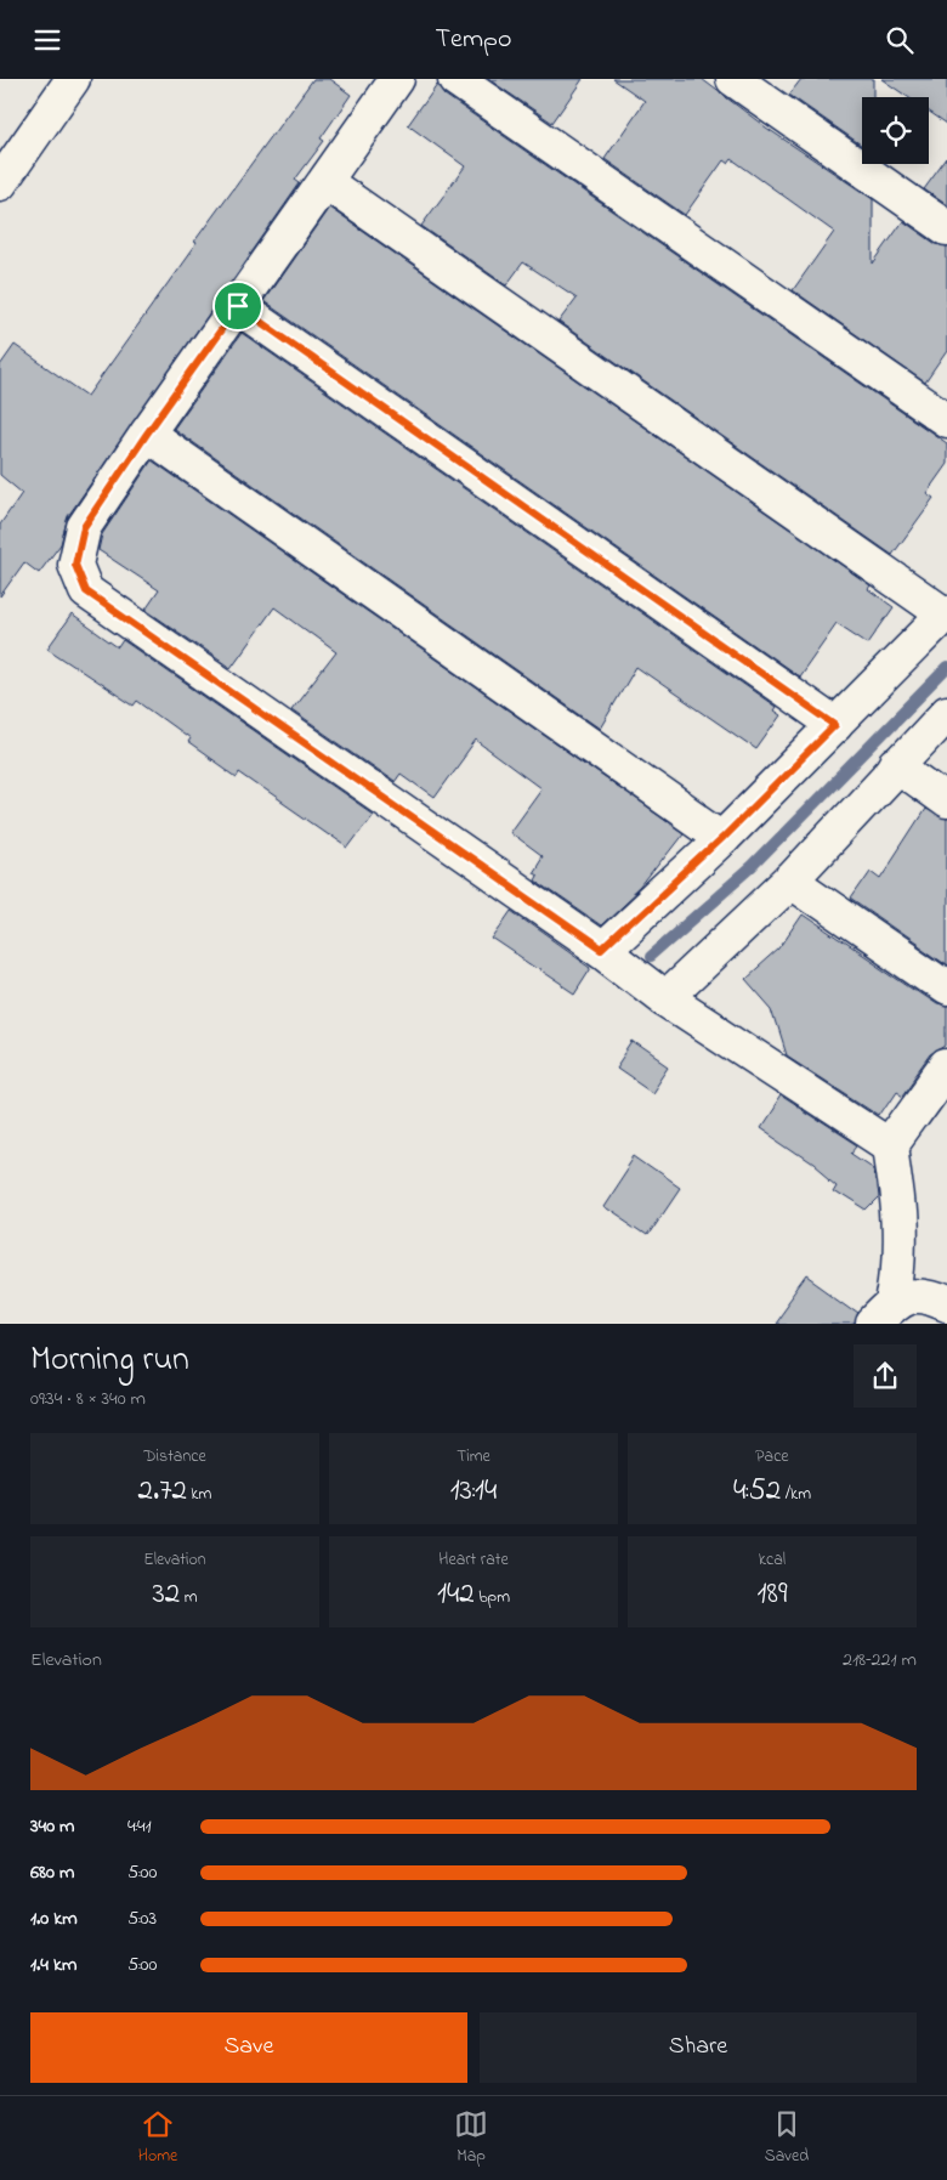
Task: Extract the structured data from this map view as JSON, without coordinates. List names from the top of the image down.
{
  "page": {
    "header": "Tempo",
    "heading": ["Morning run", "09:34 · 8 × 340 m"],
    "stats": [
      ["Distance", "2.72 km"],
      ["Time", "13:14"],
      ["Pace", "4:52 /km"],
      ["Elevation", "32 m"],
      ["Heart rate", "142 bpm"],
      ["kcal", "189"]
    ],
    "chart": ["Elevation", "218–221 m"],
    "list": [
      {
        "name": "340 m",
        "note": "4:41"
      },
      {
        "name": "680 m",
        "note": "5:00"
      },
      {
        "name": "1.0 km",
        "note": "5:03"
      },
      {
        "name": "1.4 km",
        "note": "5:00"
      }
    ],
    "buttons": ["Save", "Share"],
    "tabs": ["Home", "Map", "Saved"]
  }
}
